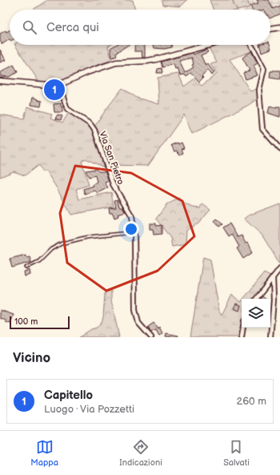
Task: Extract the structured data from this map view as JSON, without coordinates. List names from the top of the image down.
{
  "streets": {
    "street": ["Via San Pietro"]
  },
  "scale_bar": "100 m",
  "page": {
    "search": "Cerca qui",
    "pins": "1",
    "scale": "100 m",
    "heading": "Vicino",
    "list": [
      {
        "mark": "1",
        "name": "Capitello",
        "note": "Luogo · Via Pozzetti",
        "value": "260 m"
      }
    ],
    "nav": ["Mappa", "Indicazioni", "Salvati"]
  }
}
